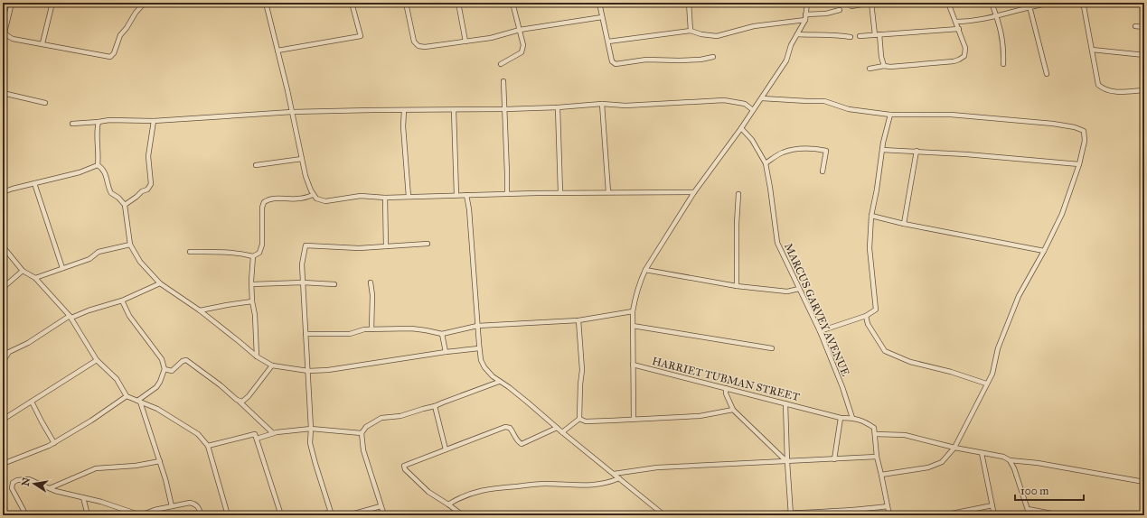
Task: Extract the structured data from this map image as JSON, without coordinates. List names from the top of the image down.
{
  "streets": {
    "street": ["MARCUS GARVEY AVENUE", "HARRIET TUBMAN STREET"]
  },
  "crossings": [
    ["MARCUS GARVEY AVENUE", "HARRIET TUBMAN STREET"]
  ],
  "scale_bar": "100 m",
  "north": "left"
}
